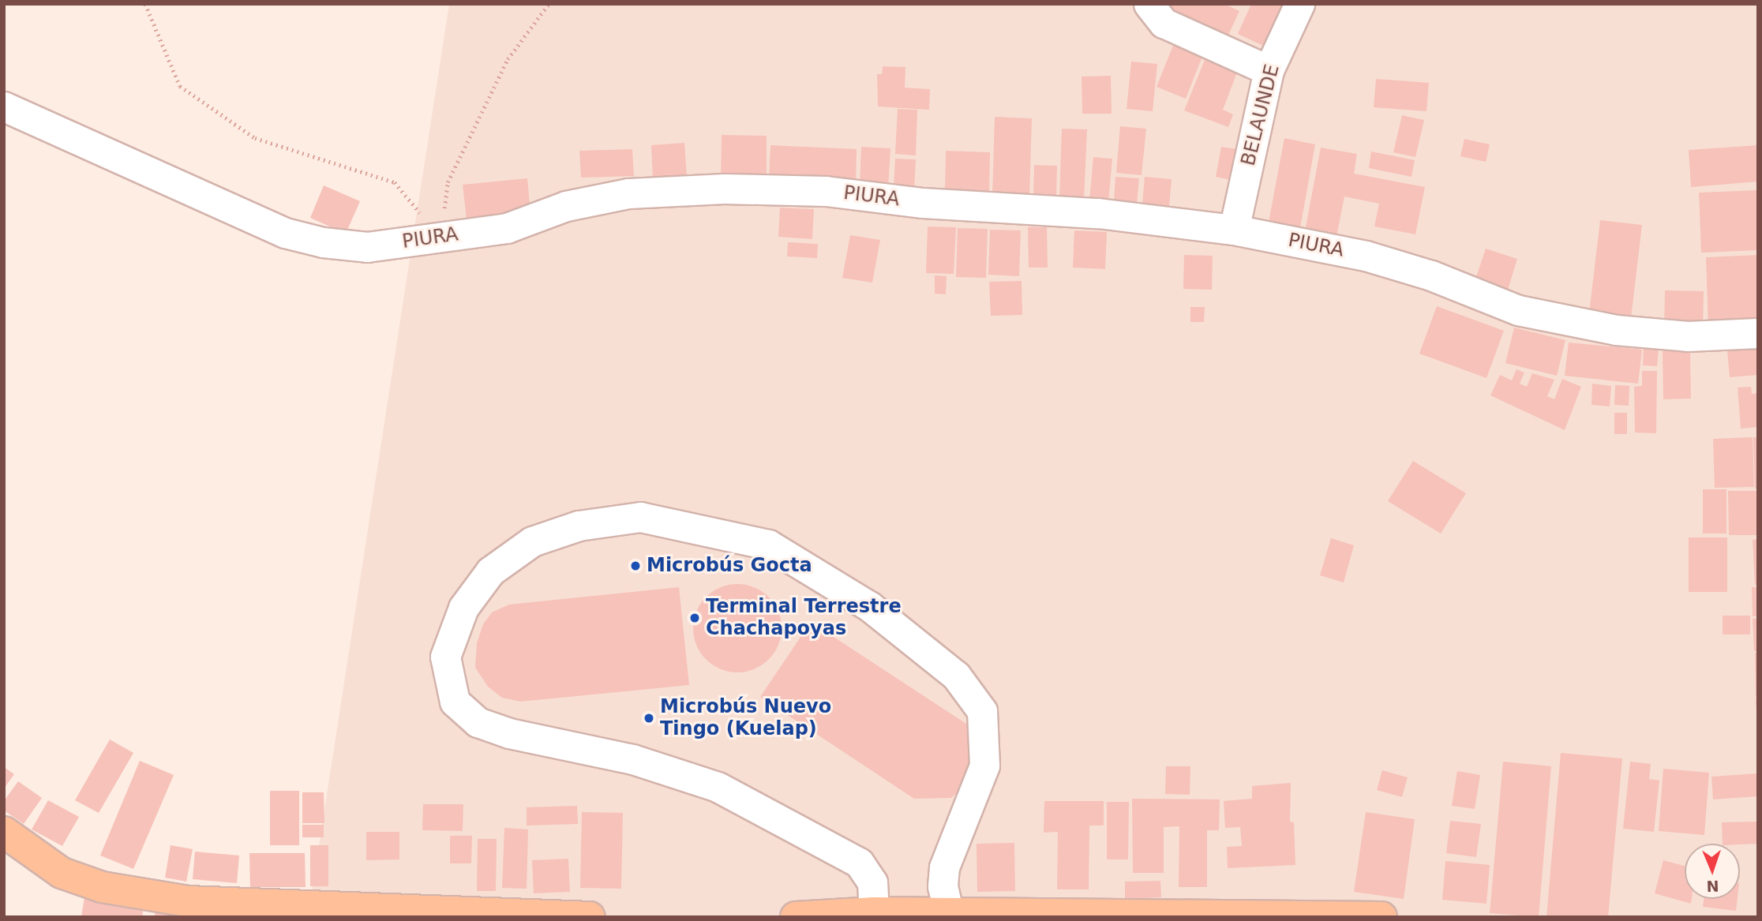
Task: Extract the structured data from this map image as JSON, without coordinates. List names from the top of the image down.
{
  "streets": {
    "street": ["BELAUNDE", "PIURA"]
  },
  "crossings": [
    ["BELAUNDE", "PIURA"]
  ],
  "places": ["Microbús Gocta", "Terminal Terrestre Chachapoyas", "Microbús Nuevo Tingo (Kuelap)"],
  "north": "bottom"
}
